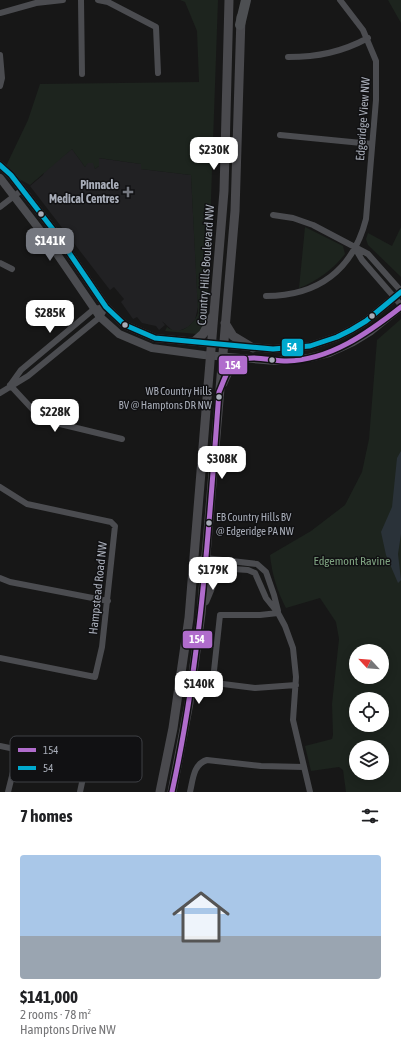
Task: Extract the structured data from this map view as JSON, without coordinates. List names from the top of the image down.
{
  "streets": {
    "main road": ["Country Hills Boulevard NW"],
    "street": ["Edgeridge View NW", "Hampstead Road NW"]
  },
  "parks": ["Edgemont Ravine"],
  "places": {
    "health": ["Pinnacle Medical Centres"],
    "other": ["WB Country Hills BV @ Hamptons DR NW", "EB Country Hills BV @ Edgeridge PA NW"]
  },
  "lines": ["transit line 54", "transit line 154"],
  "legend": ["154", "54"],
  "north": "top left",
  "page": {
    "price": [
      "$230K",
      "$141K",
      "$285K",
      "$228K",
      "$308K",
      "$179K",
      "$140K"
    ],
    "heading": "7 homes",
    "list": [
      {
        "name": "$141,000",
        "note": "2 rooms · 78 m² · Hamptons Drive NW"
      }
    ]
  }
}
